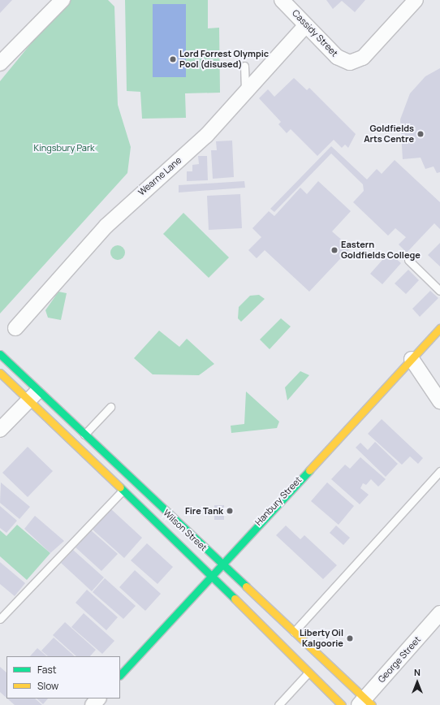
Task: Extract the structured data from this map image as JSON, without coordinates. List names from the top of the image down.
{
  "streets": {
    "street": [
      "Cassidy Street",
      "Wearne Lane",
      "Hanbury Street",
      "Wilson Street",
      "George Street"
    ]
  },
  "crossings": [
    ["Cassidy Street", "Wearne Lane"],
    ["Hanbury Street", "Wilson Street"],
    ["Wilson Street", "George Street"]
  ],
  "parks": ["Kingsbury Park"],
  "places": [
    "Lord Forrest Olympic Pool (disused)",
    "Goldfields Arts Centre",
    "Eastern Goldfields College",
    "Fire Tank",
    "Liberty Oil Kalgoorie"
  ],
  "legend": ["Fast", "Slow"],
  "north": "top"
}
